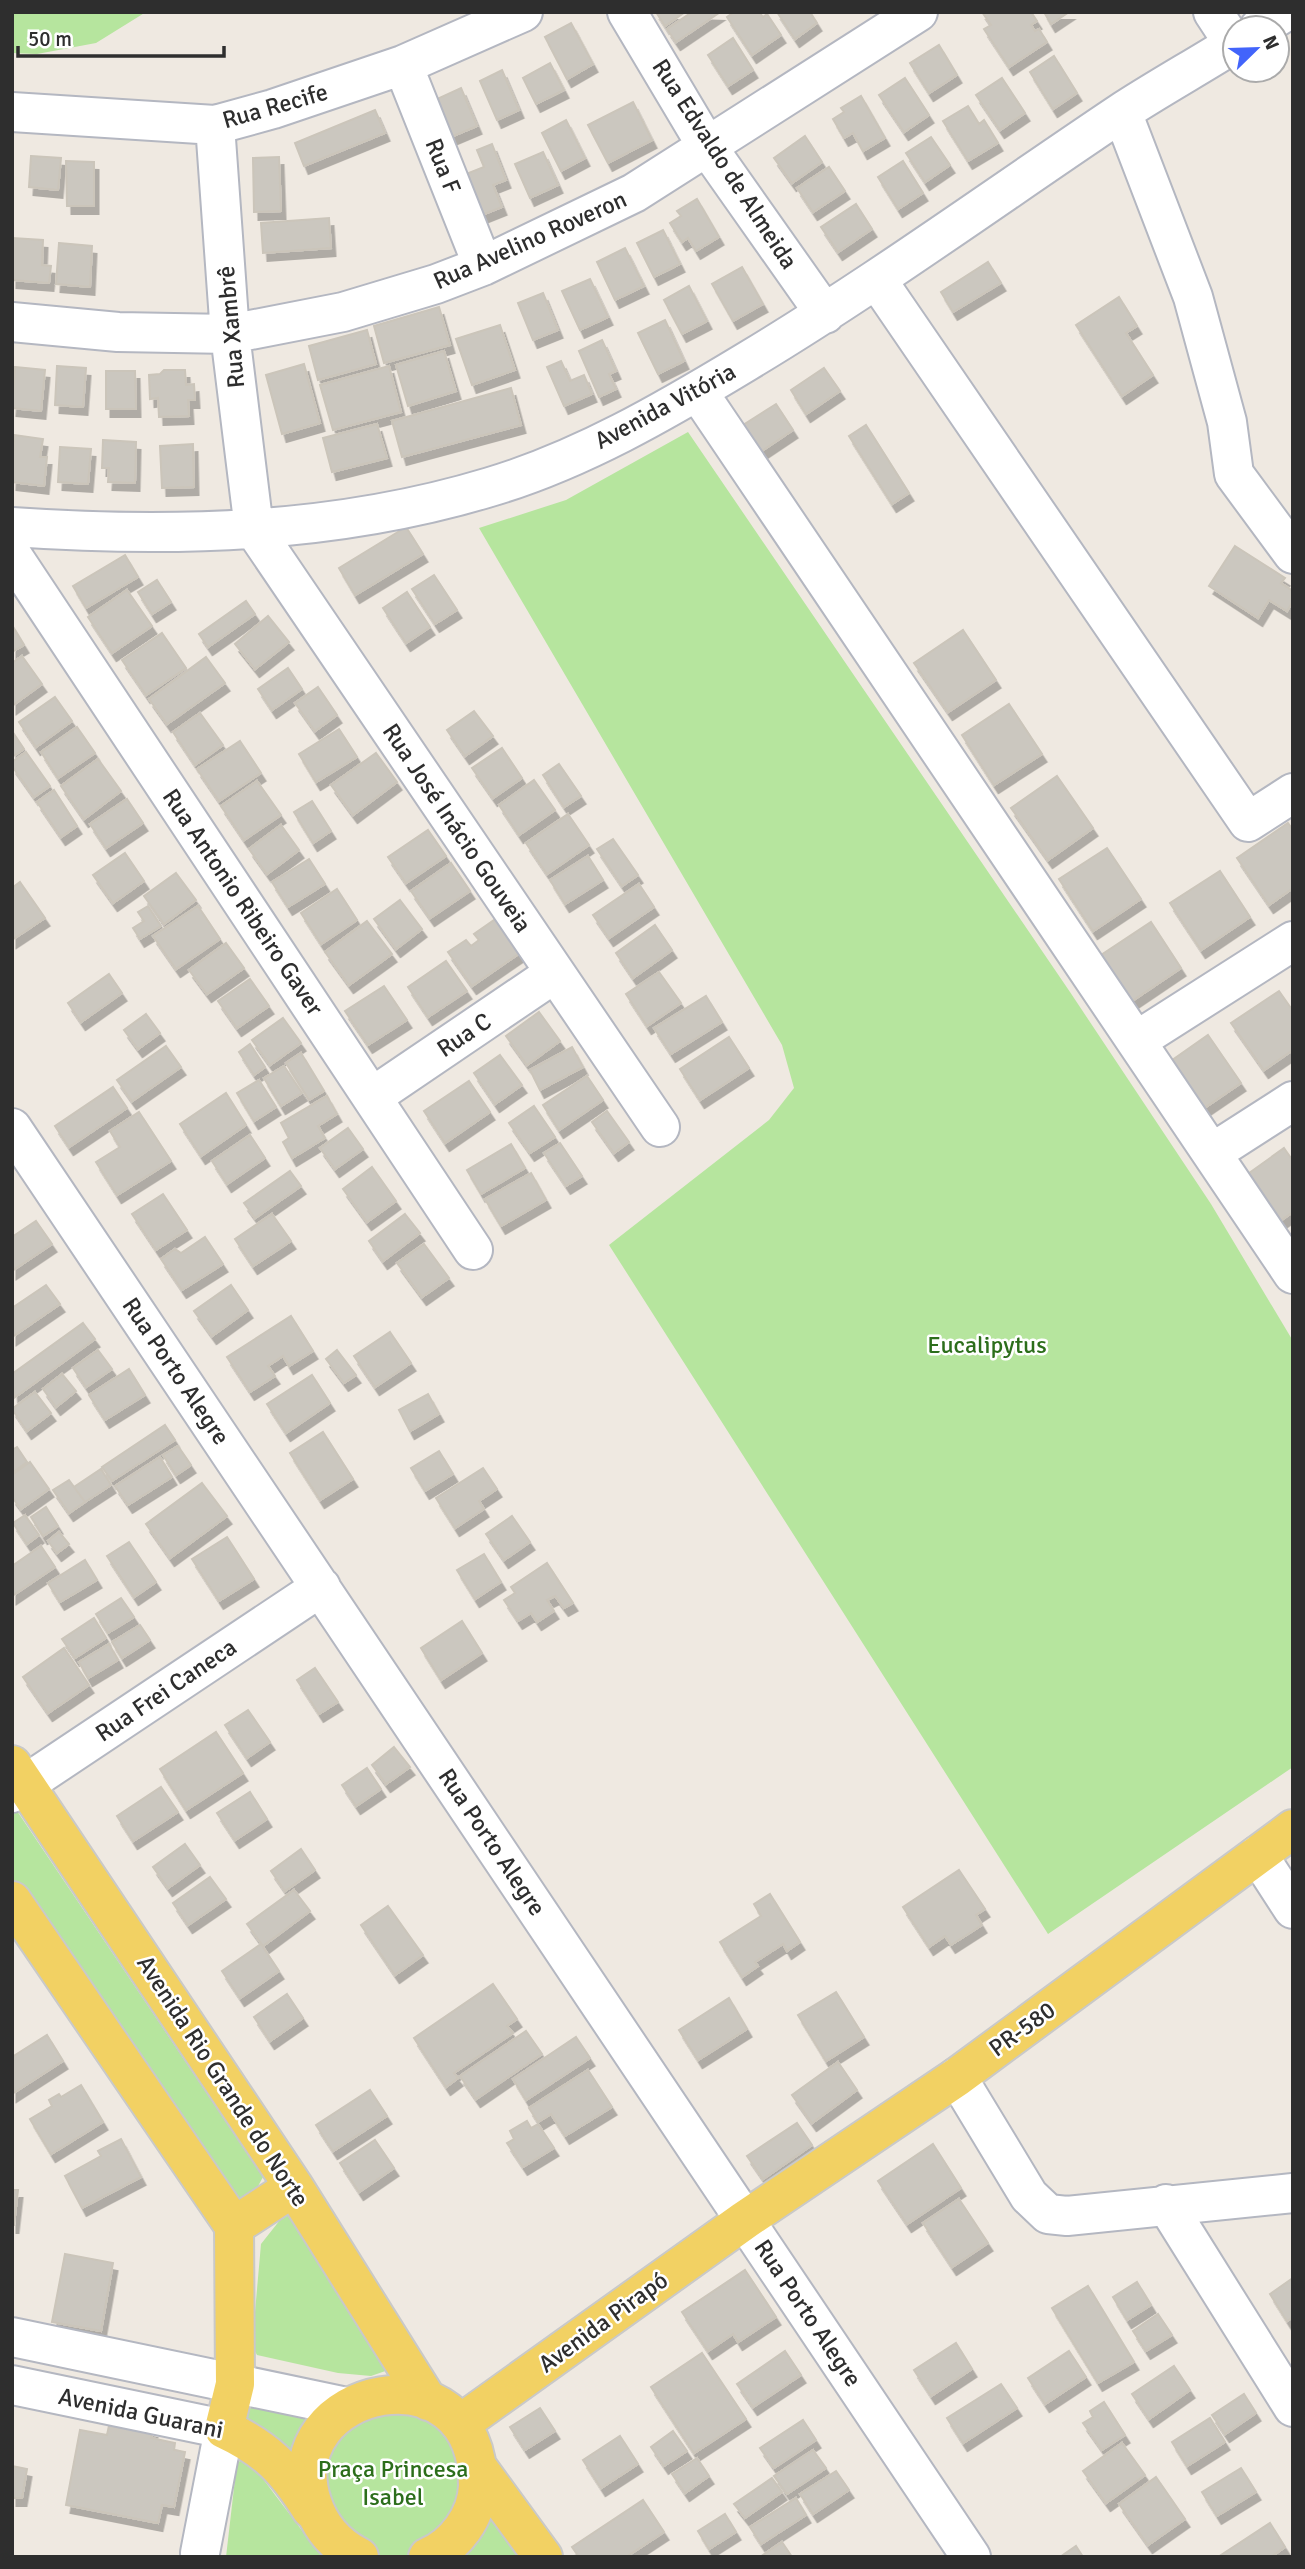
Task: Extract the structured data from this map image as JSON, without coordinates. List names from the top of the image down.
{
  "streets": {
    "main road": [
      "PR-580",
      "Avenida Rio Grande do Norte",
      "Avenida Pirapó",
      "Avenida Guarani"
    ],
    "street": [
      "Rua Recife",
      "Rua Edvaldo de Almeida",
      "Rua F",
      "Rua Avelino Roveron",
      "Rua Xambrê",
      "Avenida Vitória",
      "Rua José Inácio Gouveia",
      "Rua Antonio Ribeiro Gaver",
      "Rua C",
      "Rua Porto Alegre",
      "Rua Frei Caneca"
    ]
  },
  "crossings": [
    ["Rua Recife", "Rua F"],
    ["Rua Recife", "Rua Xambrê"],
    ["Rua Edvaldo de Almeida", "Rua Avelino Roveron"],
    ["Rua Edvaldo de Almeida", "Avenida Vitória"],
    ["Rua F", "Rua Avelino Roveron"],
    ["Rua Avelino Roveron", "Rua Xambrê"],
    ["Rua Xambrê", "Avenida Vitória"],
    ["Rua Xambrê", "Rua José Inácio Gouveia"],
    ["Avenida Vitória", "Rua José Inácio Gouveia"],
    ["Rua José Inácio Gouveia", "Rua C"],
    ["Rua Antonio Ribeiro Gaver", "Rua C"],
    ["Rua Porto Alegre", "Rua Frei Caneca"],
    ["Rua Porto Alegre", "PR-580"],
    ["Rua Porto Alegre", "Avenida Pirapó"],
    ["Rua Frei Caneca", "Avenida Rio Grande do Norte"],
    ["PR-580", "Avenida Pirapó"]
  ],
  "parks": ["Eucalipytus", "Praça Princesa Isabel"],
  "scale_bar": "50 m",
  "north": "top right"
}
